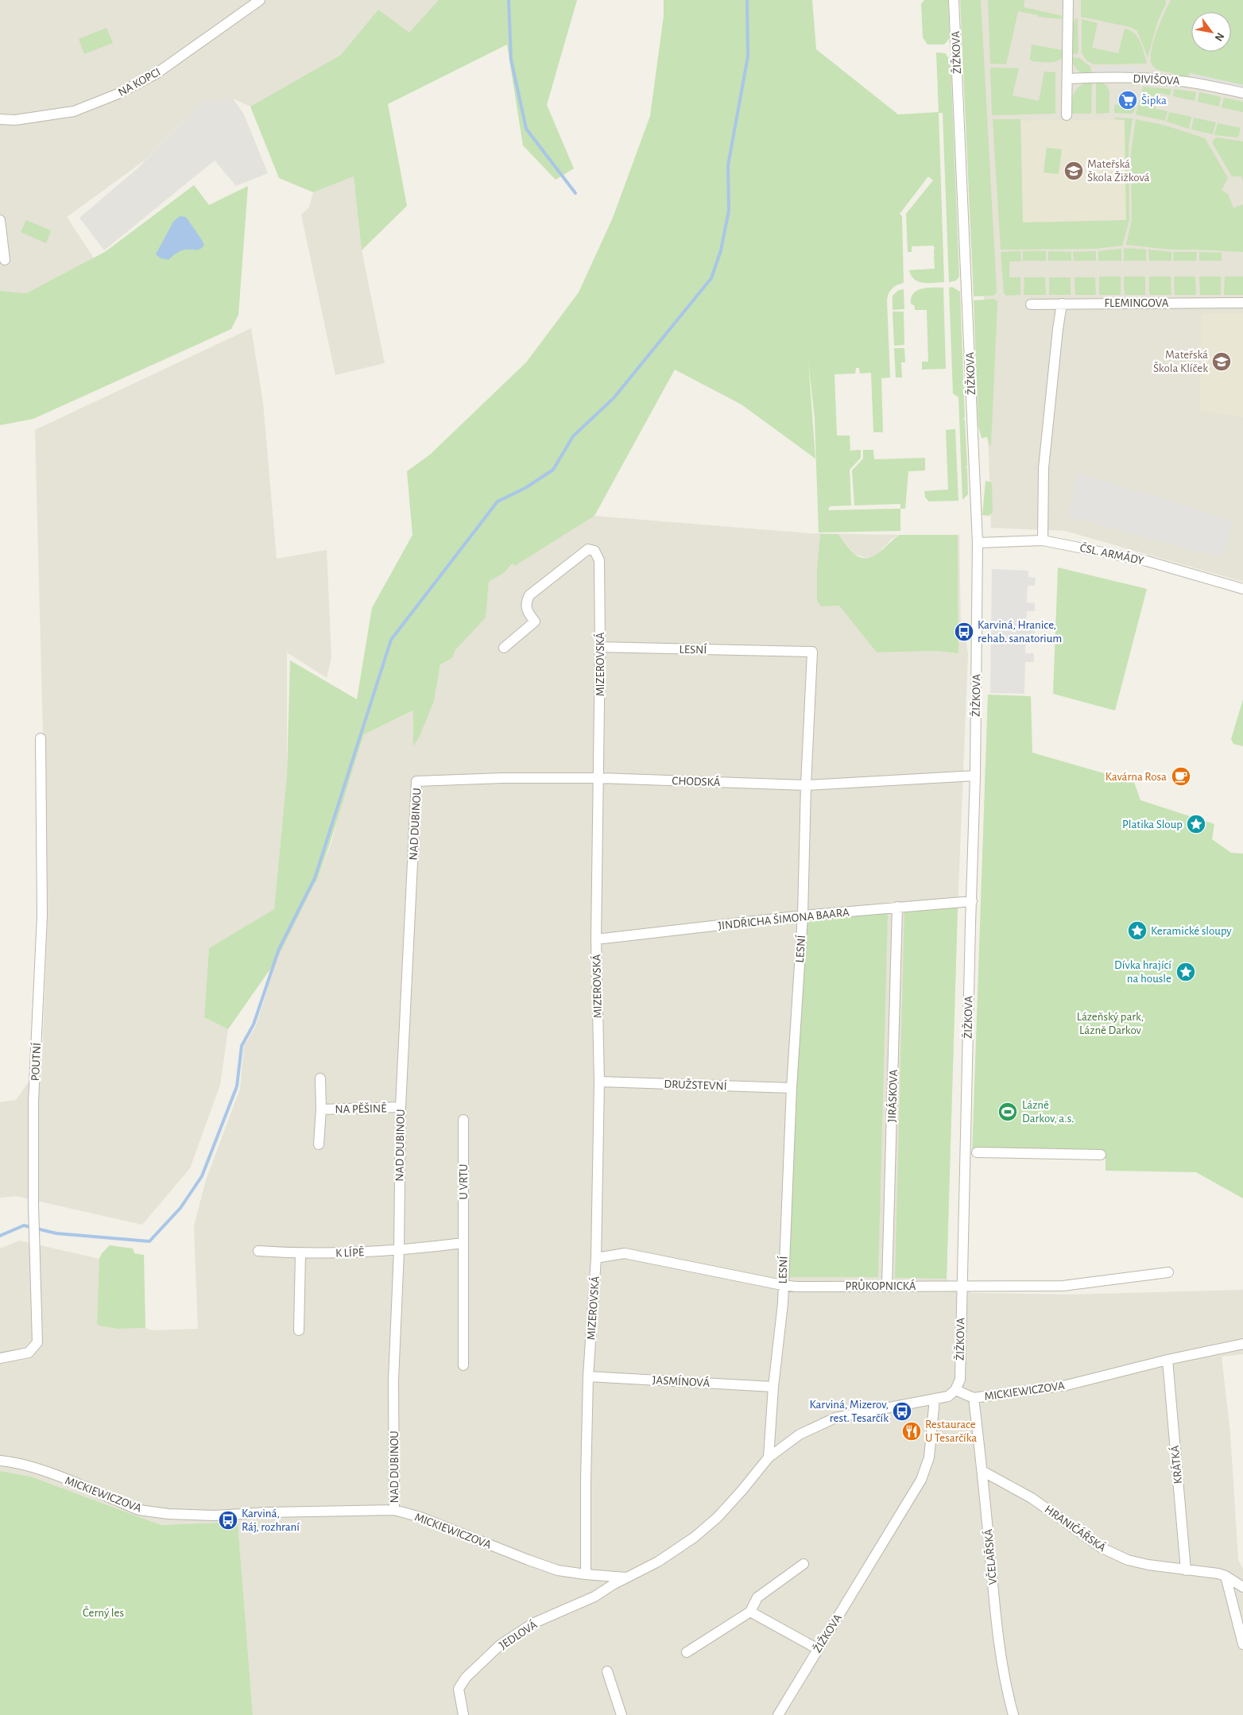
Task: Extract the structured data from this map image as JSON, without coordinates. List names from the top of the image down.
{
  "streets": {
    "street": [
      "ŽIŽKOVA",
      "DIVIŠOVA",
      "NA KOPCI",
      "FLEMINGOVA",
      "ČSL. ARMÁDY",
      "LESNÍ",
      "MIZEROVSKÁ",
      "CHODSKÁ",
      "NAD DUBINOU",
      "JINDŘICHA ŠIMONA BAARA",
      "POUTNÍ",
      "DRUŽSTEVNÍ",
      "JIRÁSKOVA",
      "NA PĚŠINĚ",
      "U VRTU",
      "K LÍPĚ",
      "PRŮKOPNICKÁ",
      "JASMÍNOVÁ",
      "MICKIEWICZOVA",
      "KRÁTKÁ",
      "HRANIČÁŘSKÁ",
      "VČELAŘSKÁ",
      "JEDLOVÁ"
    ]
  },
  "crossings": [
    ["ŽIŽKOVA", "ČSL. ARMÁDY"],
    ["ŽIŽKOVA", "CHODSKÁ"],
    ["ŽIŽKOVA", "JINDŘICHA ŠIMONA BAARA"],
    ["ŽIŽKOVA", "PRŮKOPNICKÁ"],
    ["ŽIŽKOVA", "MICKIEWICZOVA"],
    ["LESNÍ", "MIZEROVSKÁ"],
    ["LESNÍ", "CHODSKÁ"],
    ["LESNÍ", "JINDŘICHA ŠIMONA BAARA"],
    ["LESNÍ", "DRUŽSTEVNÍ"],
    ["LESNÍ", "PRŮKOPNICKÁ"],
    ["LESNÍ", "JASMÍNOVÁ"],
    ["MIZEROVSKÁ", "CHODSKÁ"],
    ["MIZEROVSKÁ", "JINDŘICHA ŠIMONA BAARA"],
    ["MIZEROVSKÁ", "DRUŽSTEVNÍ"],
    ["MIZEROVSKÁ", "PRŮKOPNICKÁ"],
    ["MIZEROVSKÁ", "JASMÍNOVÁ"],
    ["MIZEROVSKÁ", "MICKIEWICZOVA"],
    ["CHODSKÁ", "NAD DUBINOU"],
    ["NAD DUBINOU", "NA PĚŠINĚ"],
    ["NAD DUBINOU", "K LÍPĚ"],
    ["NAD DUBINOU", "MICKIEWICZOVA"],
    ["JINDŘICHA ŠIMONA BAARA", "JIRÁSKOVA"],
    ["JIRÁSKOVA", "PRŮKOPNICKÁ"],
    ["MICKIEWICZOVA", "KRÁTKÁ"],
    ["MICKIEWICZOVA", "VČELAŘSKÁ"],
    ["MICKIEWICZOVA", "JEDLOVÁ"],
    ["KRÁTKÁ", "HRANIČÁŘSKÁ"],
    ["HRANIČÁŘSKÁ", "VČELAŘSKÁ"]
  ],
  "parks": ["Lázeňský park, Lázně Darkov", "Černý les"],
  "places": {
    "supermarket": ["Šipka"],
    "school or university": ["Mateřská Škola Žižková", "Mateřská Škola Klíček"],
    "bus stop": ["Karviná, Hranice, rehab. sanatorium", "Karviná, Mizerov, rest. Tesarčík", "Karviná, Ráj, rozhraní"],
    "cafe": ["Kavárna Rosa"],
    "place": ["Platika Sloup", "Keramické sloupy", "Dívka hrající na housle"],
    "sports": ["Lázně Darkov, a.s."],
    "restaurant": ["Restaurace U Tesarčíka"]
  },
  "north": "bottom right"
}
